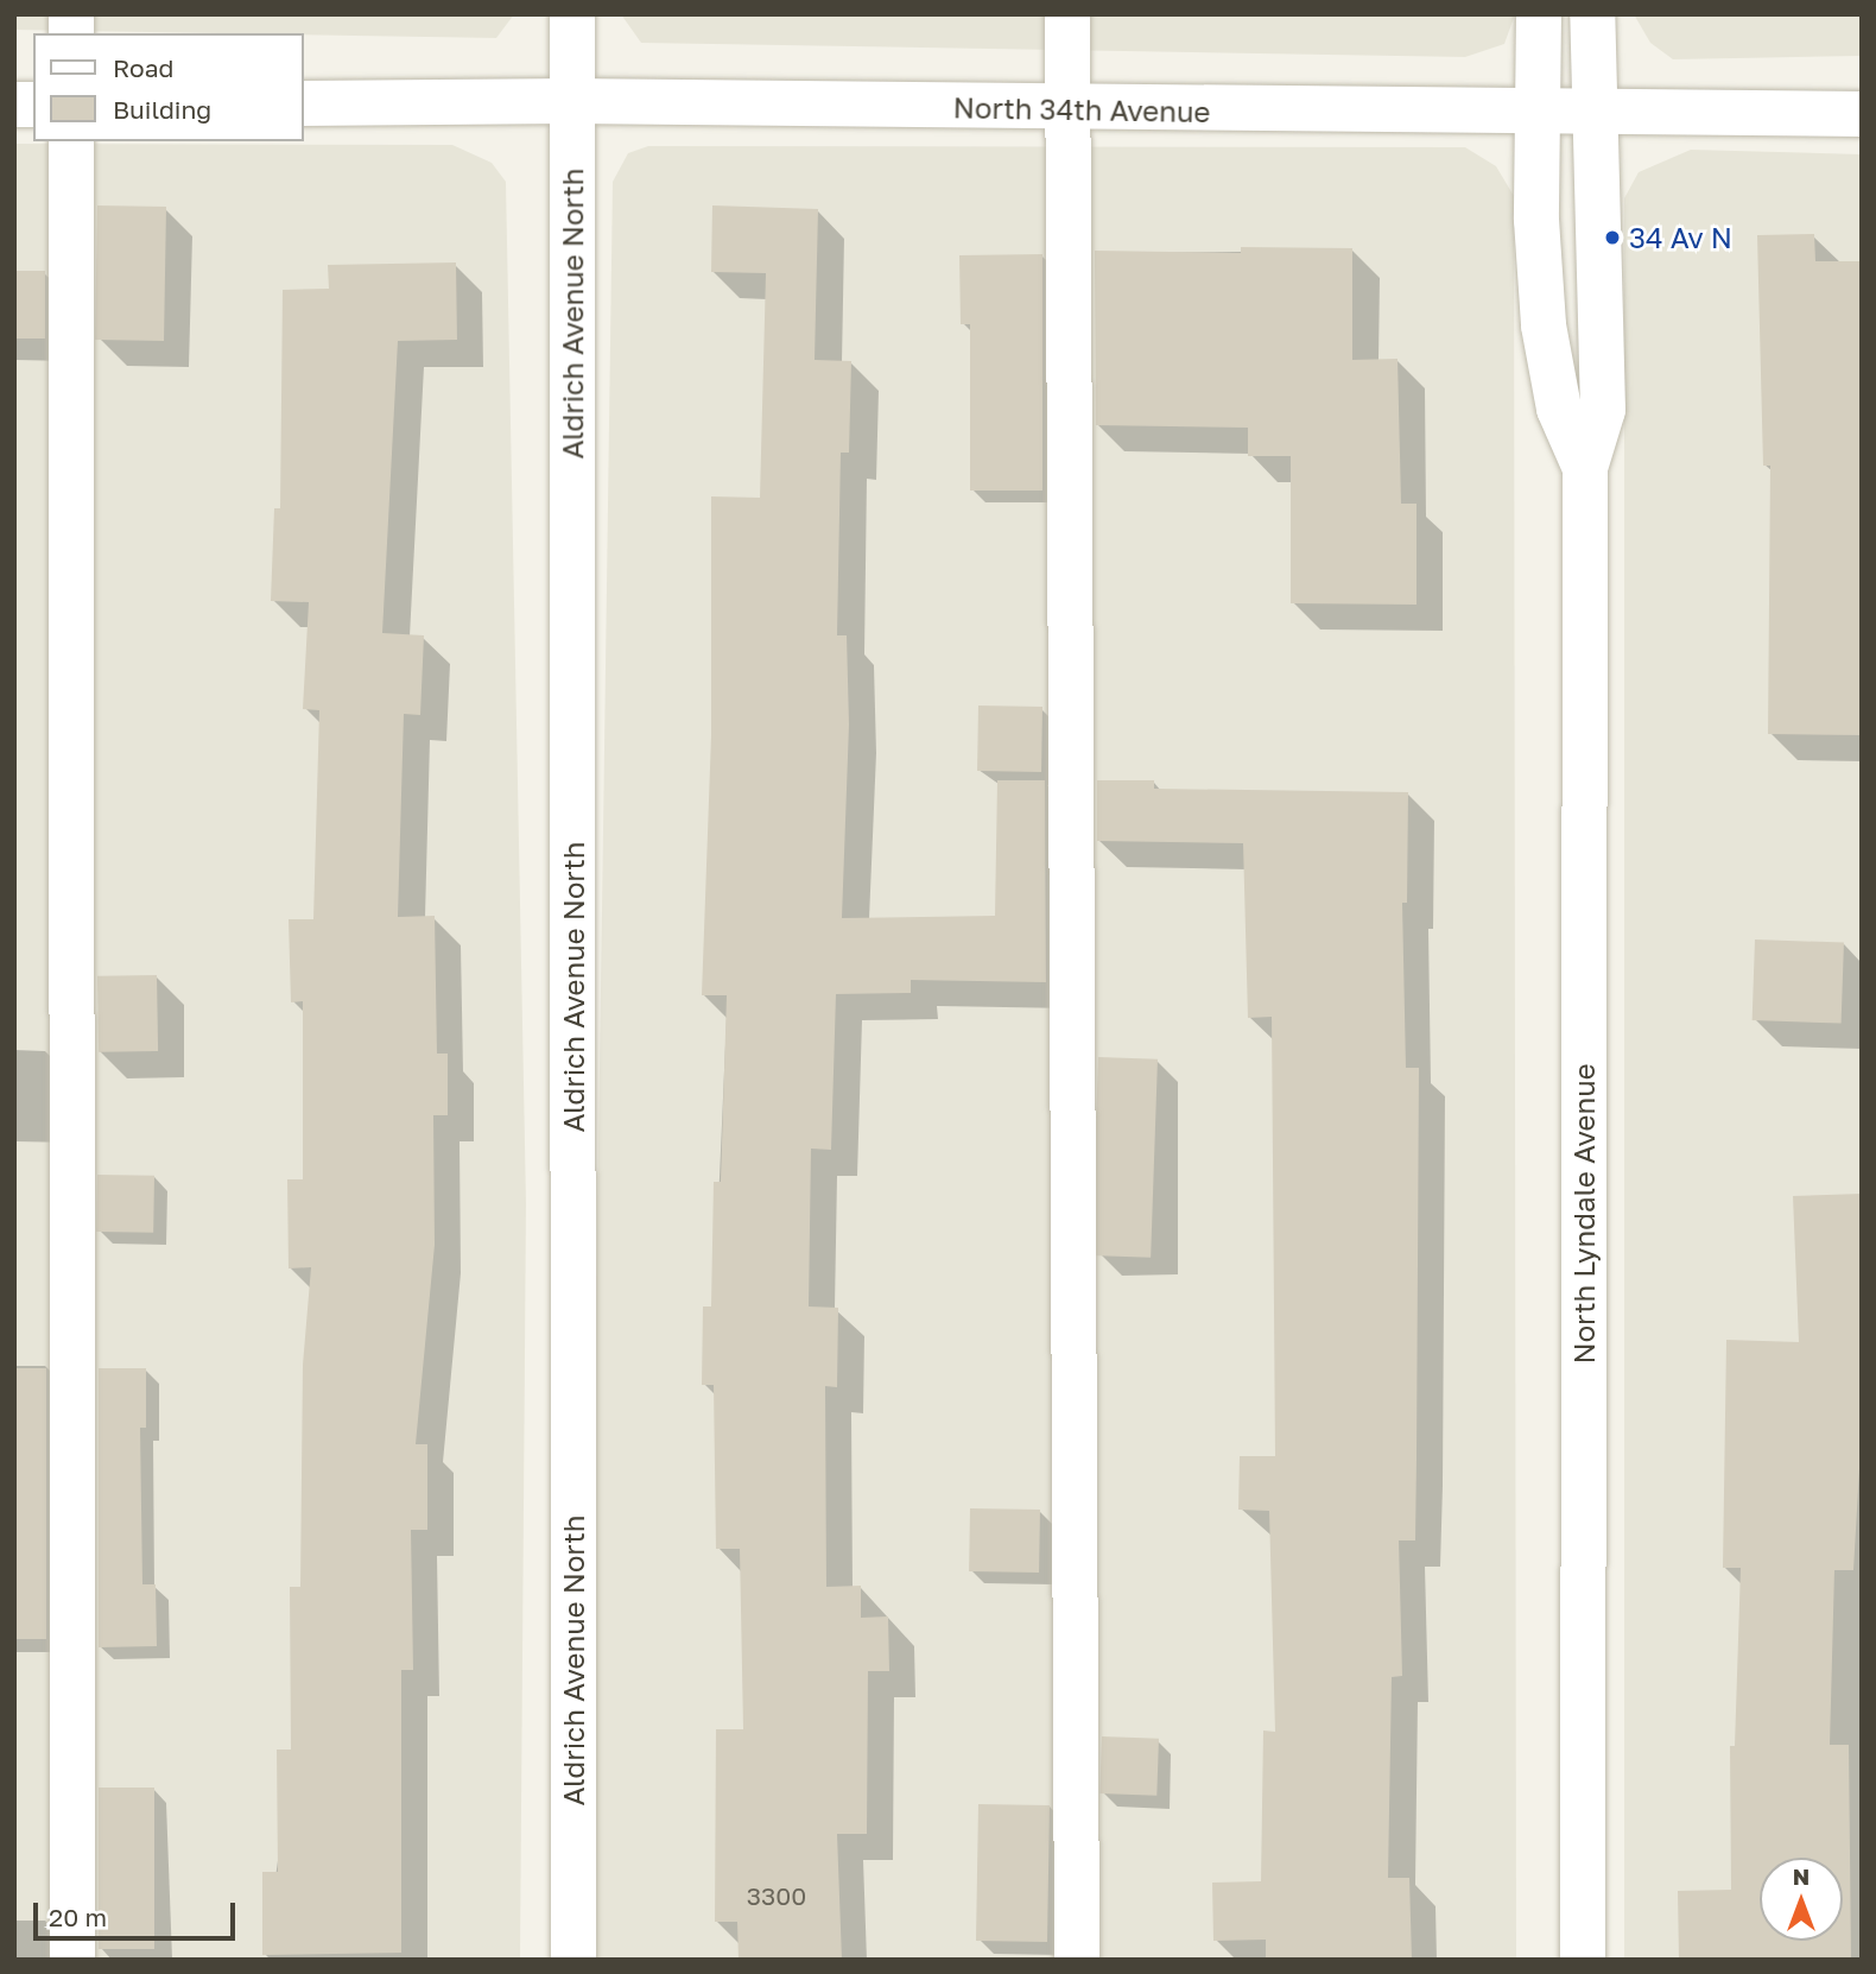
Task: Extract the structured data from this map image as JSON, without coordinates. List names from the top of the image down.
{
  "streets": {
    "street": ["North 34th Avenue", "Aldrich Avenue North", "North Lyndale Avenue"]
  },
  "crossings": [
    ["North 34th Avenue", "Aldrich Avenue North"],
    ["North 34th Avenue", "North Lyndale Avenue"]
  ],
  "places": ["34 Av N"],
  "house_numbers": ["3300"],
  "legend": ["Road", "Building"],
  "scale_bar": "20 m",
  "north": "top"
}
